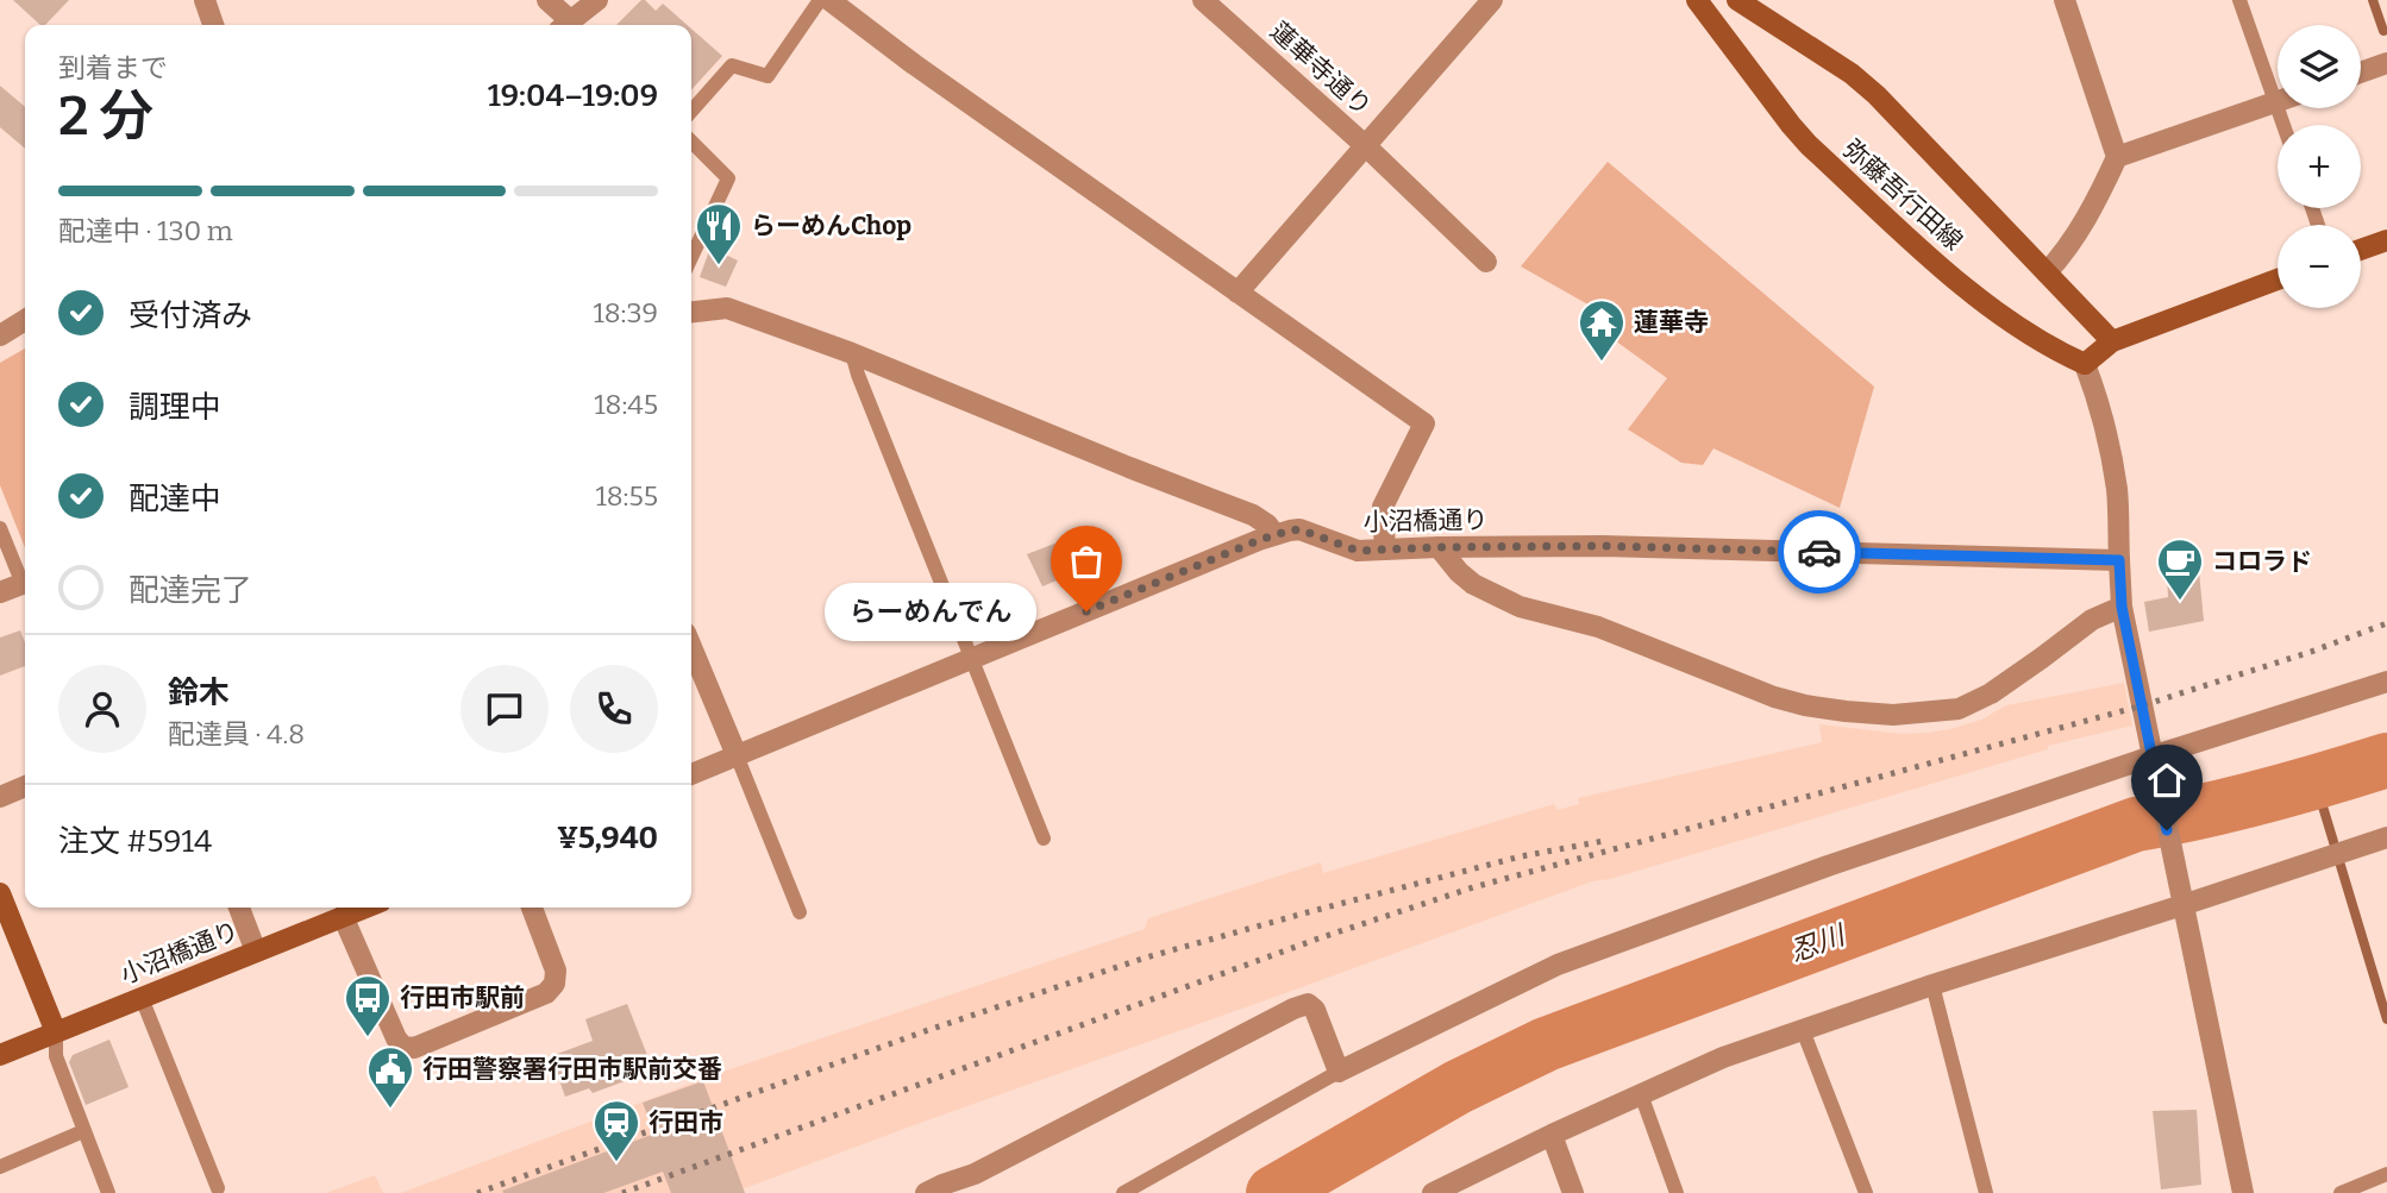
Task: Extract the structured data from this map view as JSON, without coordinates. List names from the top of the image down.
{
  "streets": {
    "main road": ["弥藤吾行田線", "小沼橋通り"],
    "street": ["蓮華寺通り"]
  },
  "water": ["忍川"],
  "places": {
    "restaurant": ["らーめんChop"],
    "temple": ["蓮華寺"],
    "cafe": ["コロラド"],
    "other": ["らーめんでん"],
    "bus stop": ["行田市駅前"],
    "public building": ["行田警察署行田市駅前交番"],
    "station": ["行田市"]
  },
  "page": {
    "map_buttons": ["+", "−"],
    "heading": ["2 分", "到着まで", "19:04–19:09"],
    "panel": [
      "鈴木",
      "配達員 · 4.8",
      "注文 #5914",
      "¥5,940"
    ],
    "bar": "配達中 · 130 m",
    "list": [
      ["受付済み", "18:39"],
      ["調理中", "18:45"],
      ["配達中", "18:55"],
      "配達完了"
    ],
    "bubble": "らーめんでん"
  }
}
